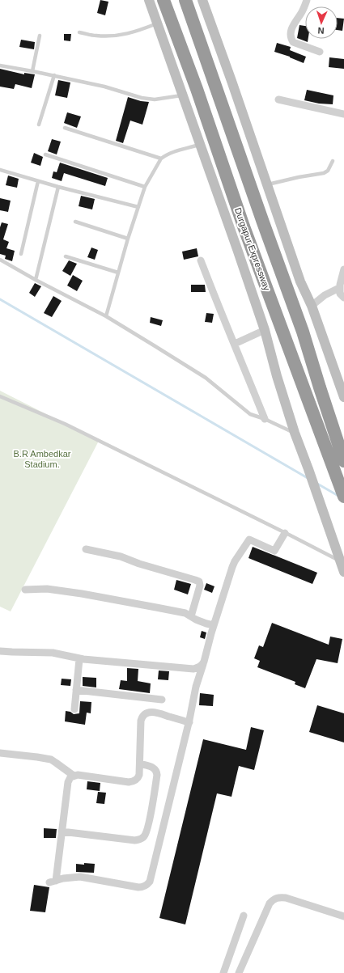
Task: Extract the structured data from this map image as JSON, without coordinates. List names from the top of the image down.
{
  "streets": {
    "highway": ["Durgapur Expressway"]
  },
  "parks": ["B.R Ambedkar Stadium."],
  "north": "bottom"
}
